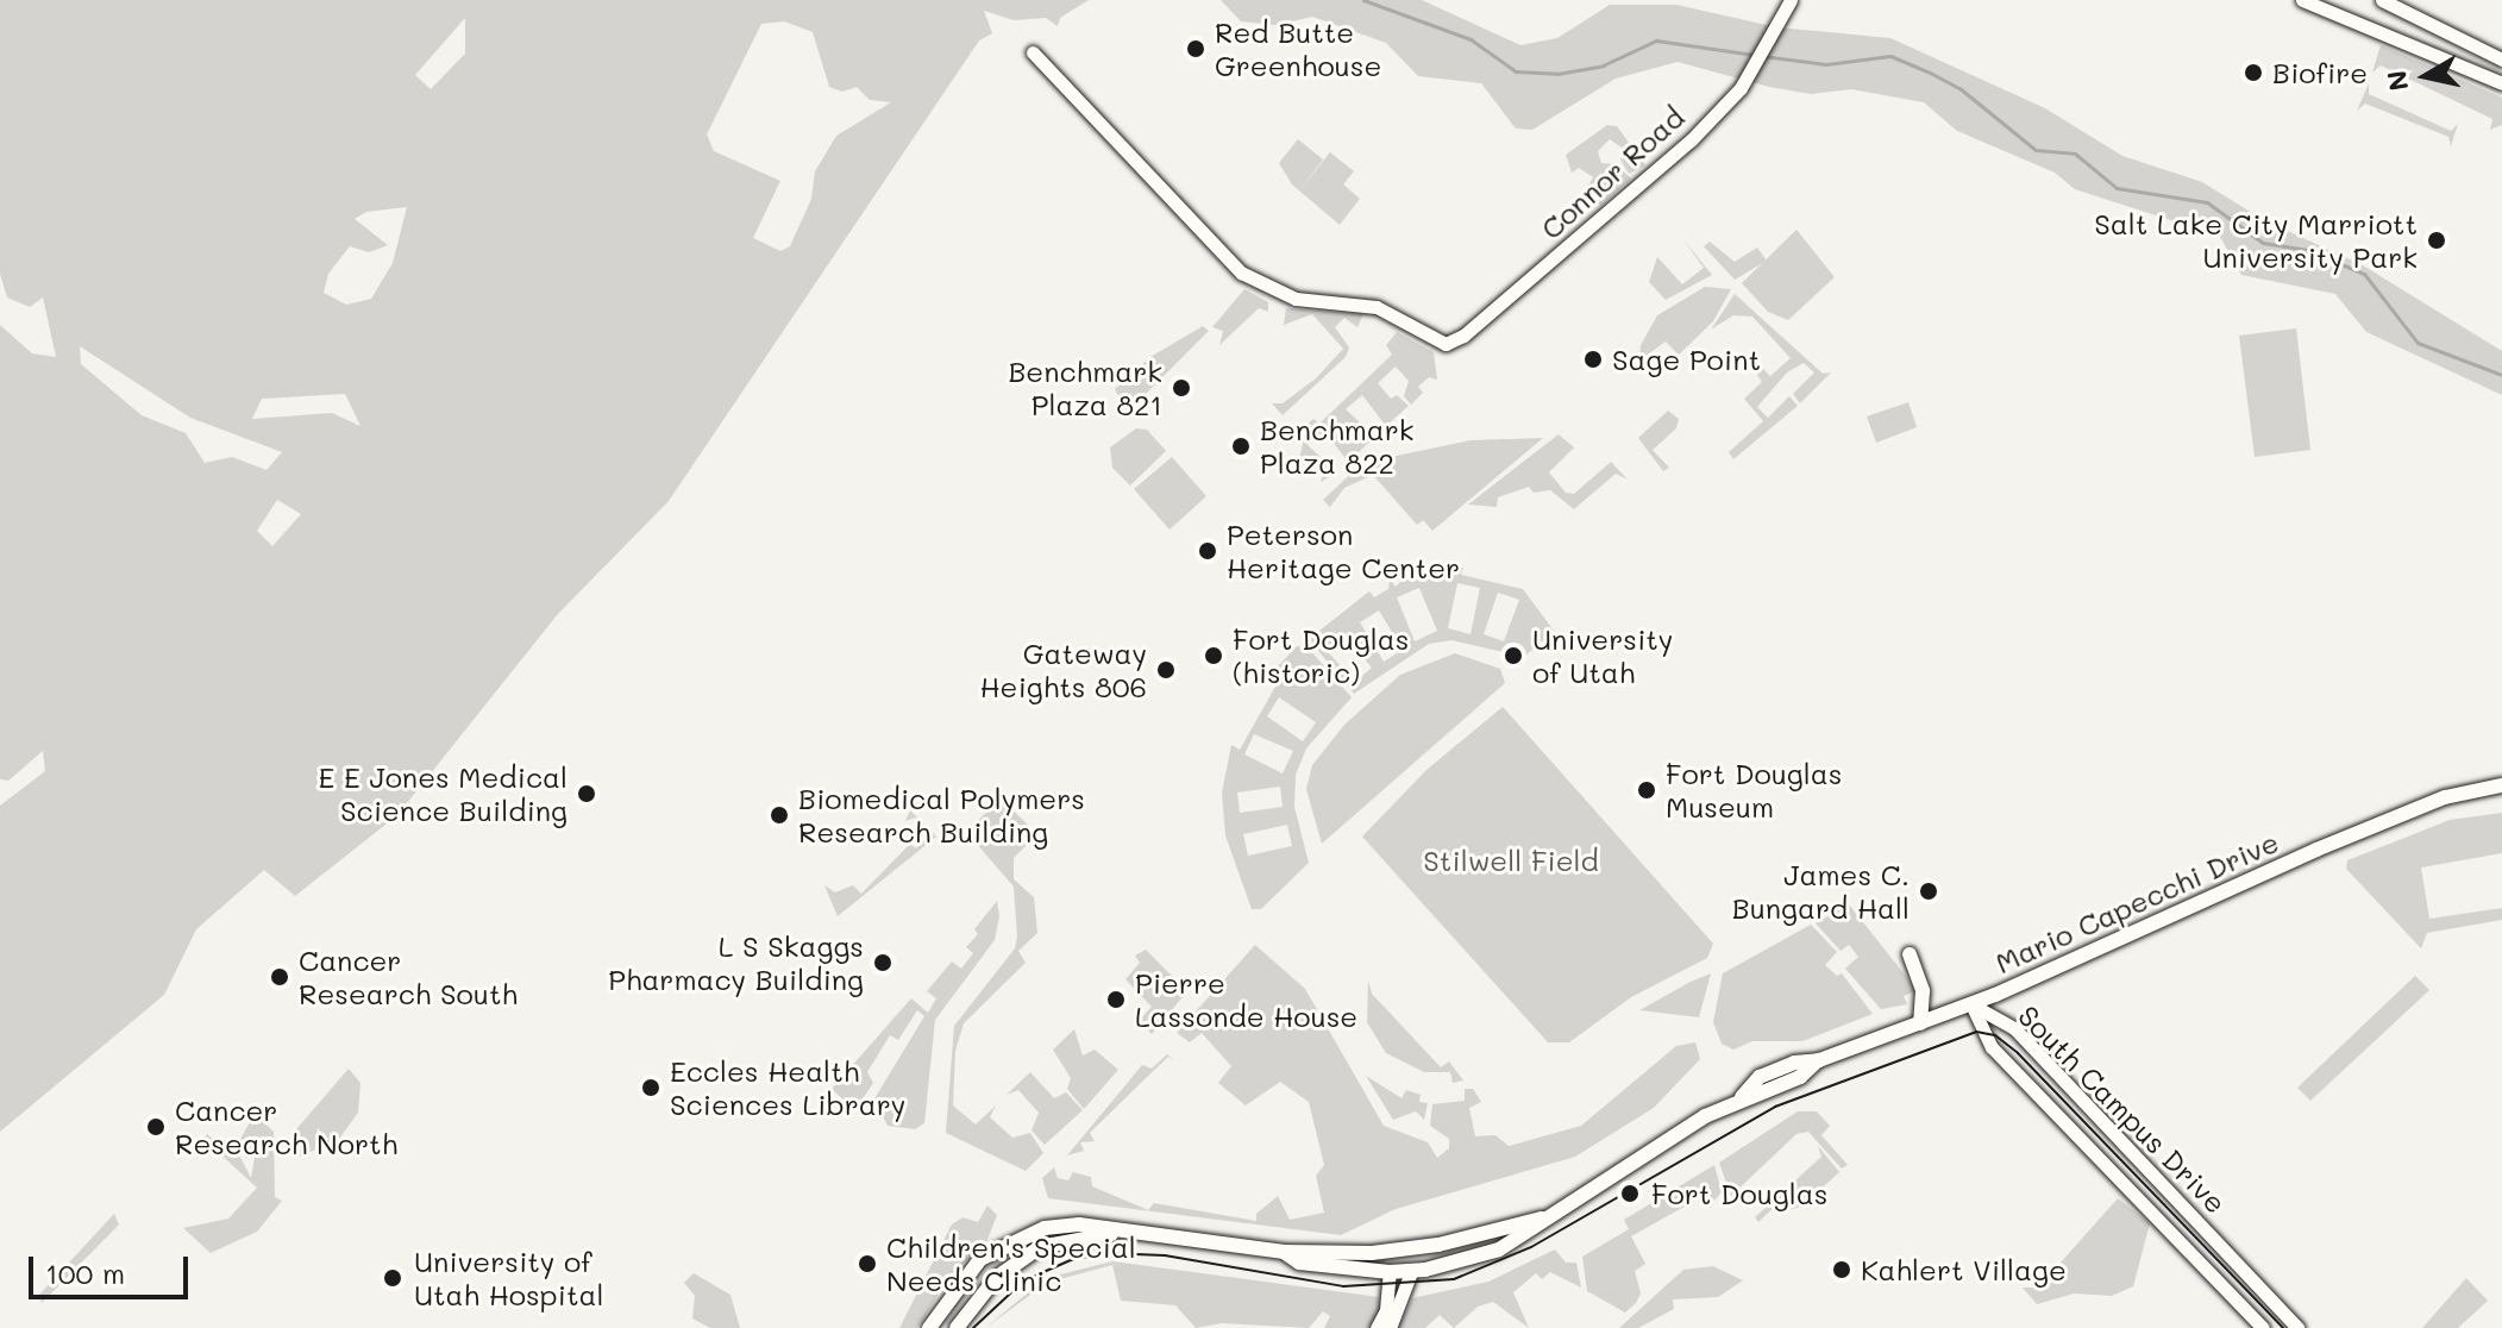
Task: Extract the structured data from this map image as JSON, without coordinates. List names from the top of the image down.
{
  "streets": {
    "main road": ["Mario Capecchi Drive"],
    "street": ["Connor Road", "South Campus Drive"]
  },
  "crossings": [
    ["Mario Capecchi Drive", "South Campus Drive"]
  ],
  "parks": ["Stilwell Field"],
  "places": [
    "Red Butte Greenhouse",
    "Biofire",
    "Salt Lake City Marriott University Park",
    "Sage Point",
    "Benchmark Plaza 821",
    "Benchmark Plaza 822",
    "Peterson Heritage Center",
    "Fort Douglas (historic)",
    "University of Utah",
    "Gateway Heights 806",
    "Fort Douglas Museum",
    "E E Jones Medical Science Building",
    "Biomedical Polymers Research Building",
    "James C. Bungard Hall",
    "L S Skaggs Pharmacy Building",
    "Cancer Research South",
    "Pierre Lassonde House",
    "Eccles Health Sciences Library",
    "Cancer Research North",
    "Fort Douglas",
    "Children's Special Needs Clinic",
    "Kahlert Village",
    "University of Utah Hospital"
  ],
  "scale_bar": "100 m",
  "north": "left"
}
